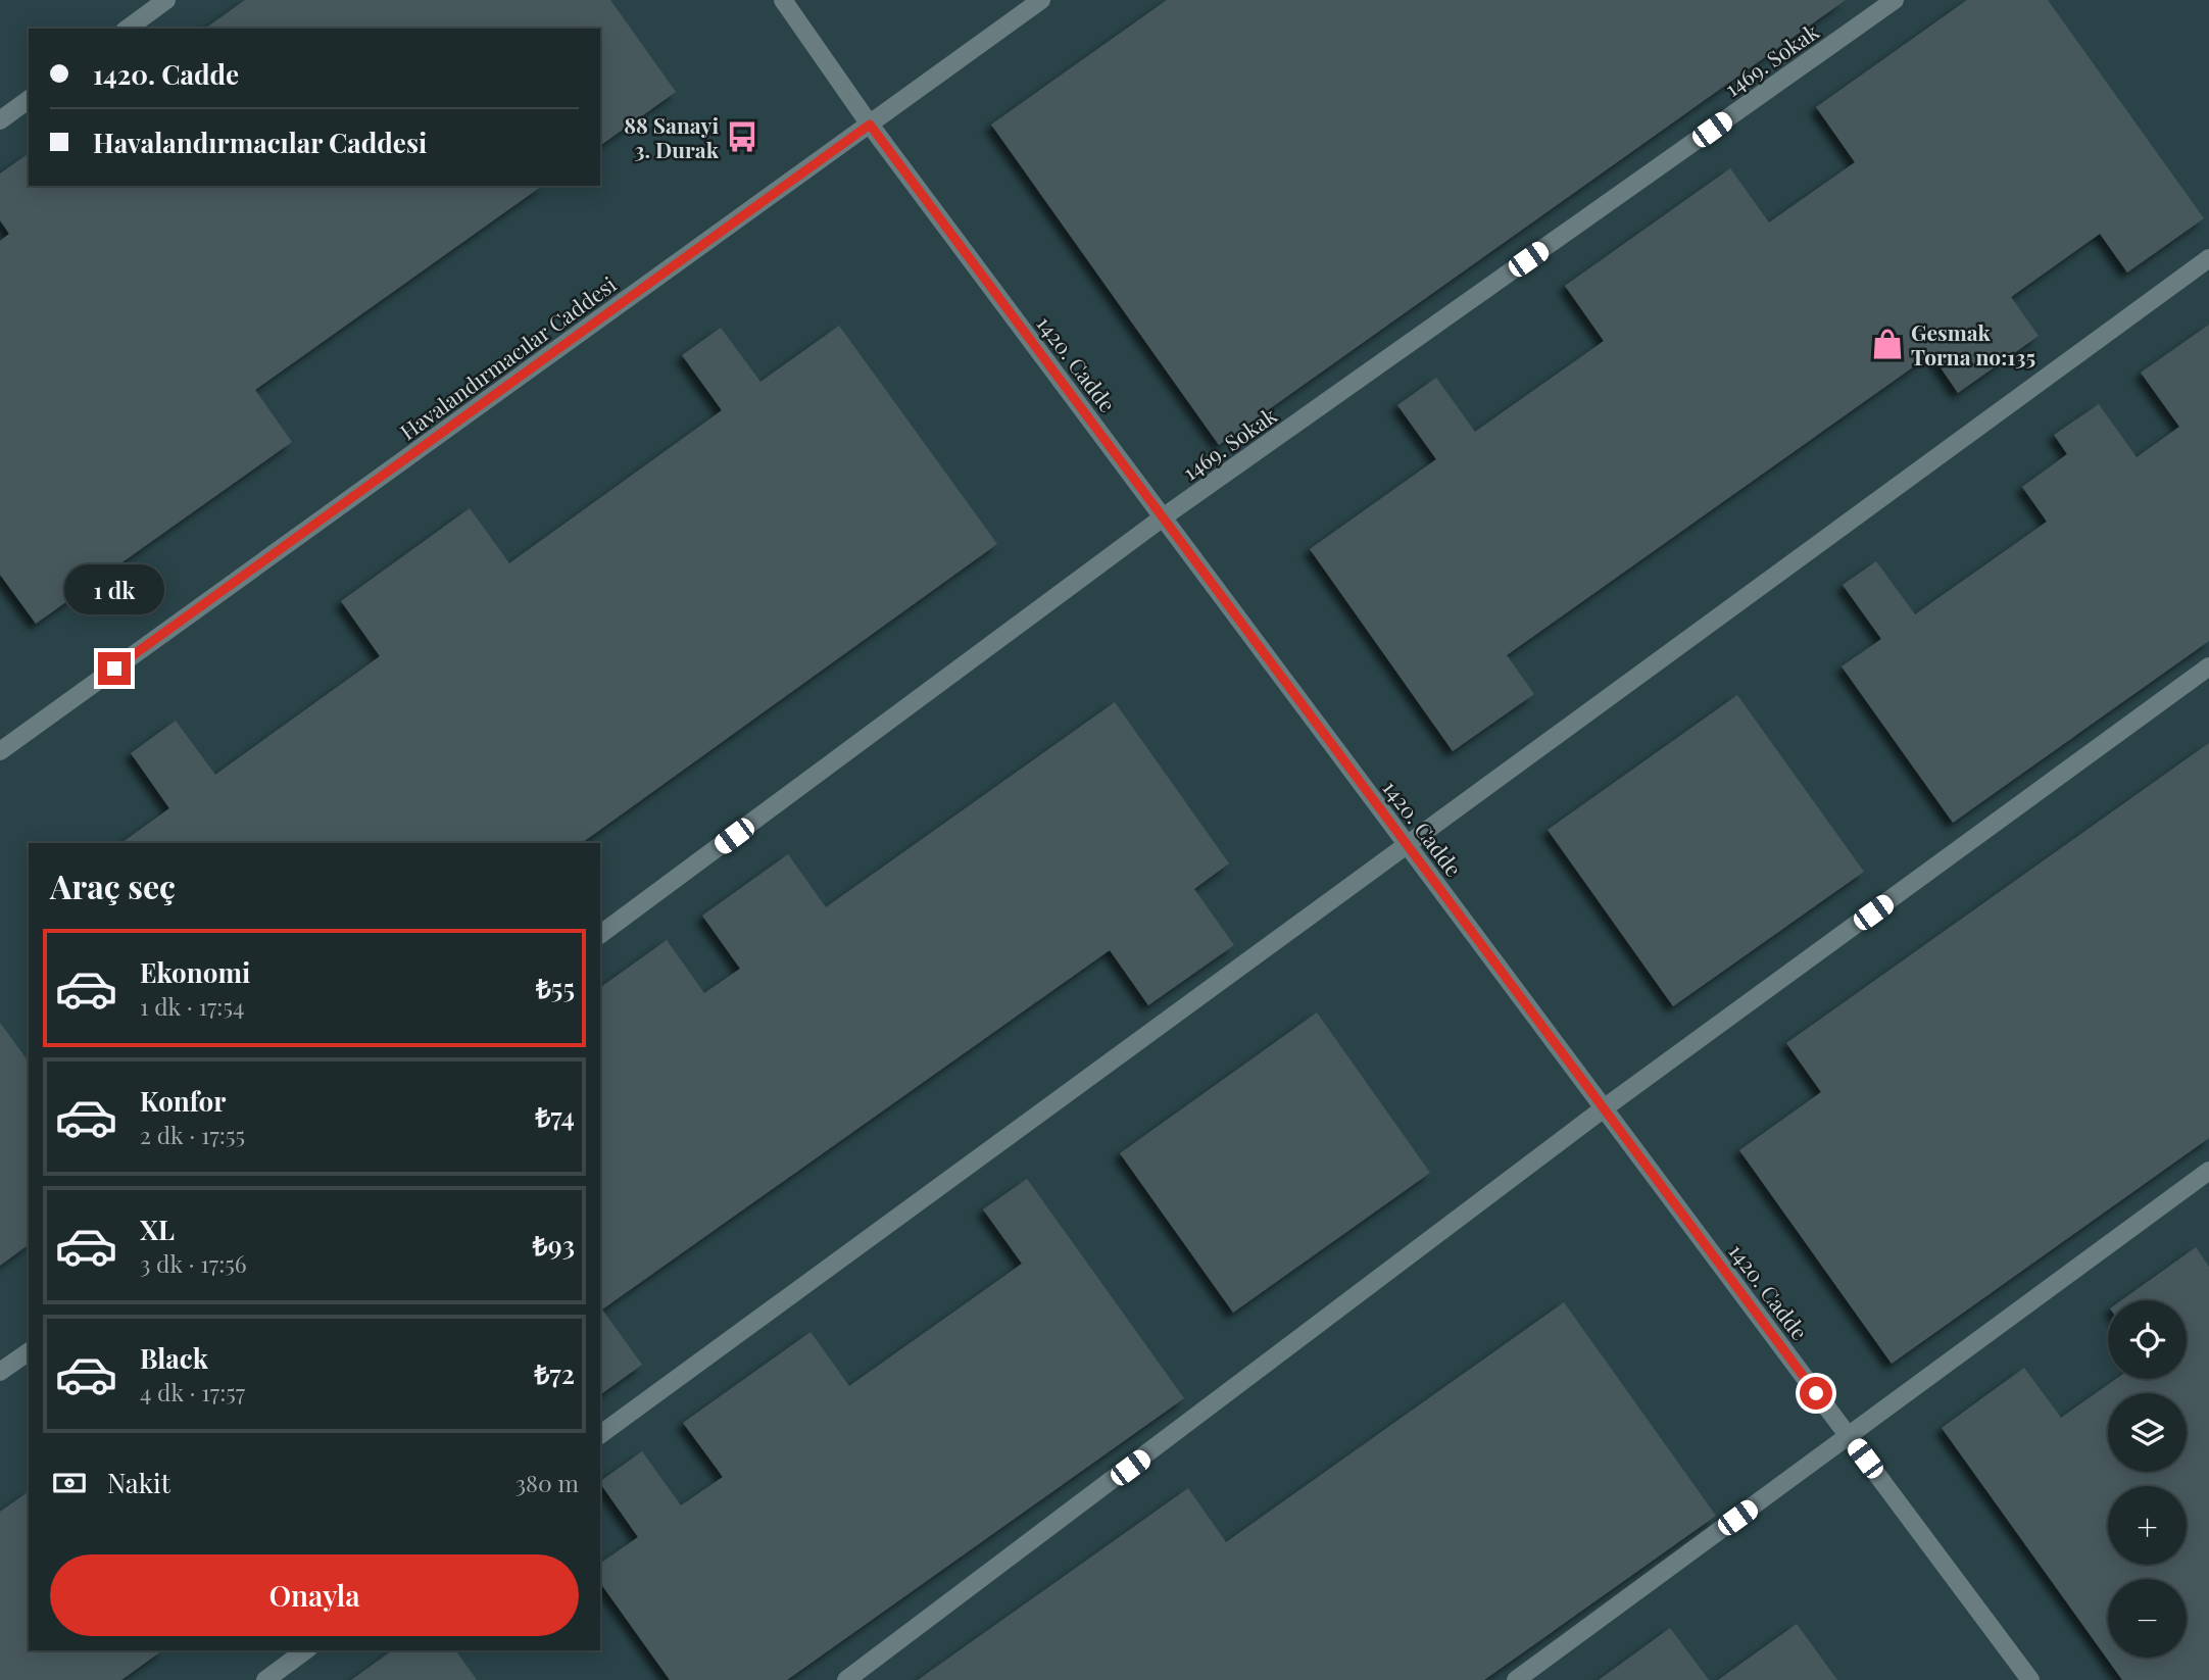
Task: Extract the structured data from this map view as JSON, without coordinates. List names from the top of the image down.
{
  "streets": {
    "street": ["1469. Sokak", "Havalandırmacılar Caddesi", "1420. Cadde"]
  },
  "crossings": [
    ["1469. Sokak", "1420. Cadde"],
    ["Havalandırmacılar Caddesi", "1420. Cadde"]
  ],
  "places": {
    "bus stop": ["88 Sanayi 3. Durak"],
    "shop": ["Gesmak Torna no:135"]
  },
  "page": {
    "banner": ["1420. Cadde", "Havalandırmacılar Caddesi"],
    "bubble": "1 dk",
    "heading": "Araç seç",
    "list": [
      {
        "name": "Ekonomi",
        "note": "1 dk · 17:54",
        "value": "₺55"
      },
      {
        "name": "Konfor",
        "note": "2 dk · 17:55",
        "value": "₺74"
      },
      {
        "name": "XL",
        "note": "3 dk · 17:56",
        "value": "₺93"
      },
      {
        "name": "Black",
        "note": "4 dk · 17:57",
        "value": "₺72"
      }
    ],
    "map_buttons": ["+", "−"],
    "pay": ["Nakit", "380 m"],
    "buttons": "Onayla"
  }
}
